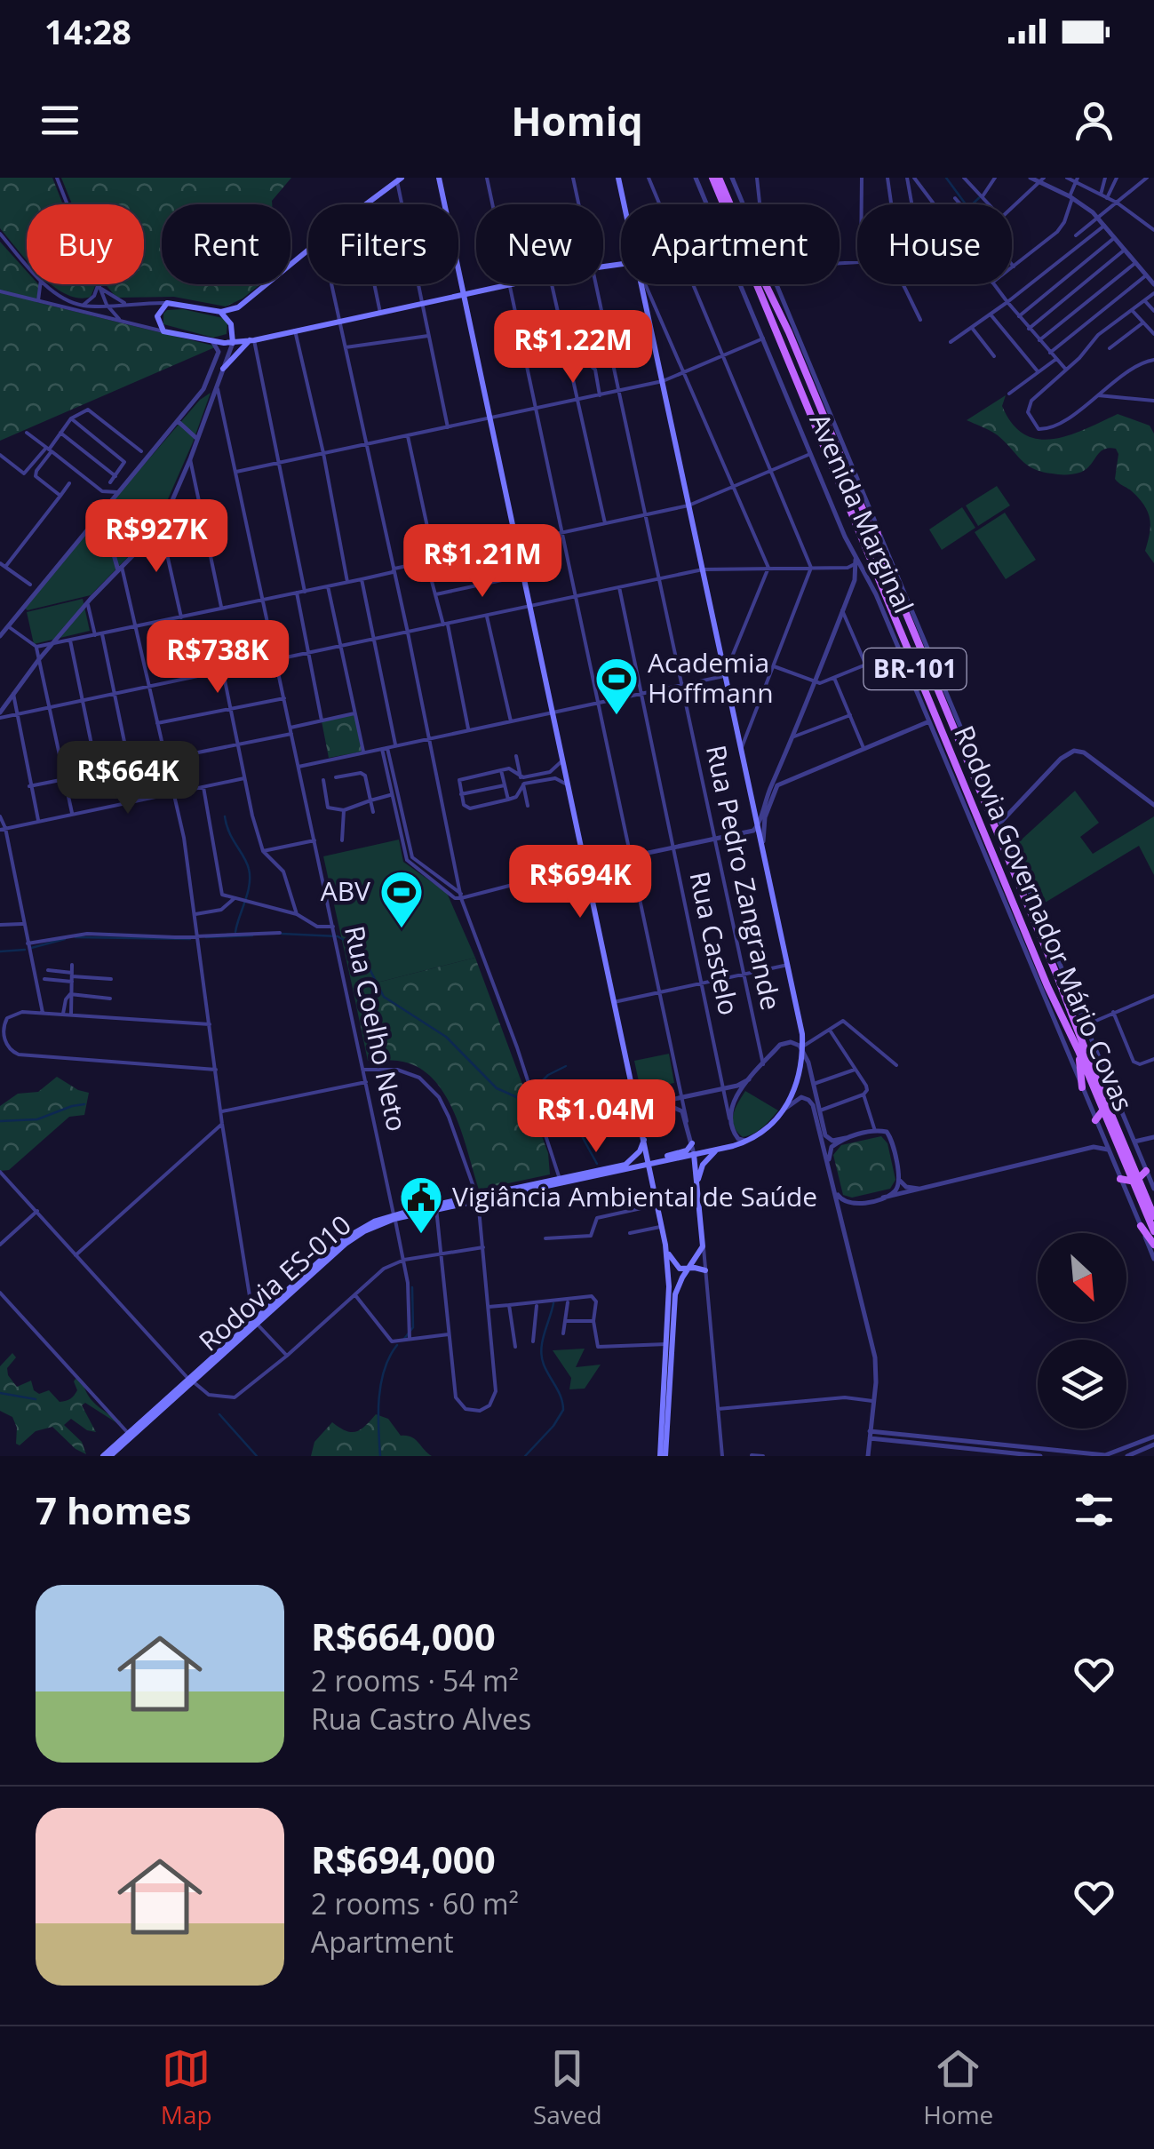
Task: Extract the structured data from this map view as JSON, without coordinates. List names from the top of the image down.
{
  "streets": {
    "main road": ["BR-101", "Rodovia Governador Mário Covas", "Rodovia ES-010"],
    "street": [
      "Avenida Marginal",
      "Rua Pedro Zangrande",
      "Rua Castelo",
      "Rua Coelho Neto"
    ]
  },
  "crossings": [
    ["Rua Coelho Neto", "Rodovia ES-010"]
  ],
  "places": {
    "sports": ["Academia Hoffmann", "ABV"],
    "public building": ["Vigiância Ambiental de Saúde"]
  },
  "north": "bottom right",
  "page": {
    "status": "14:28",
    "header": "Homiq",
    "chip": [
      "Buy",
      "Rent",
      "Filters",
      "New",
      "Apartment",
      "House"
    ],
    "price": [
      "R$1.22M",
      "R$927K",
      "R$1.21M",
      "R$738K",
      "R$664K",
      "R$694K",
      "R$1.04M"
    ],
    "heading": "7 homes",
    "list": [
      {
        "name": "R$664,000",
        "note": "2 rooms · 54 m² · Rua Castro Alves"
      },
      {
        "name": "R$694,000",
        "note": "2 rooms · 60 m² · Apartment"
      }
    ],
    "tabs": ["Map", "Saved", "Home"]
  }
}
